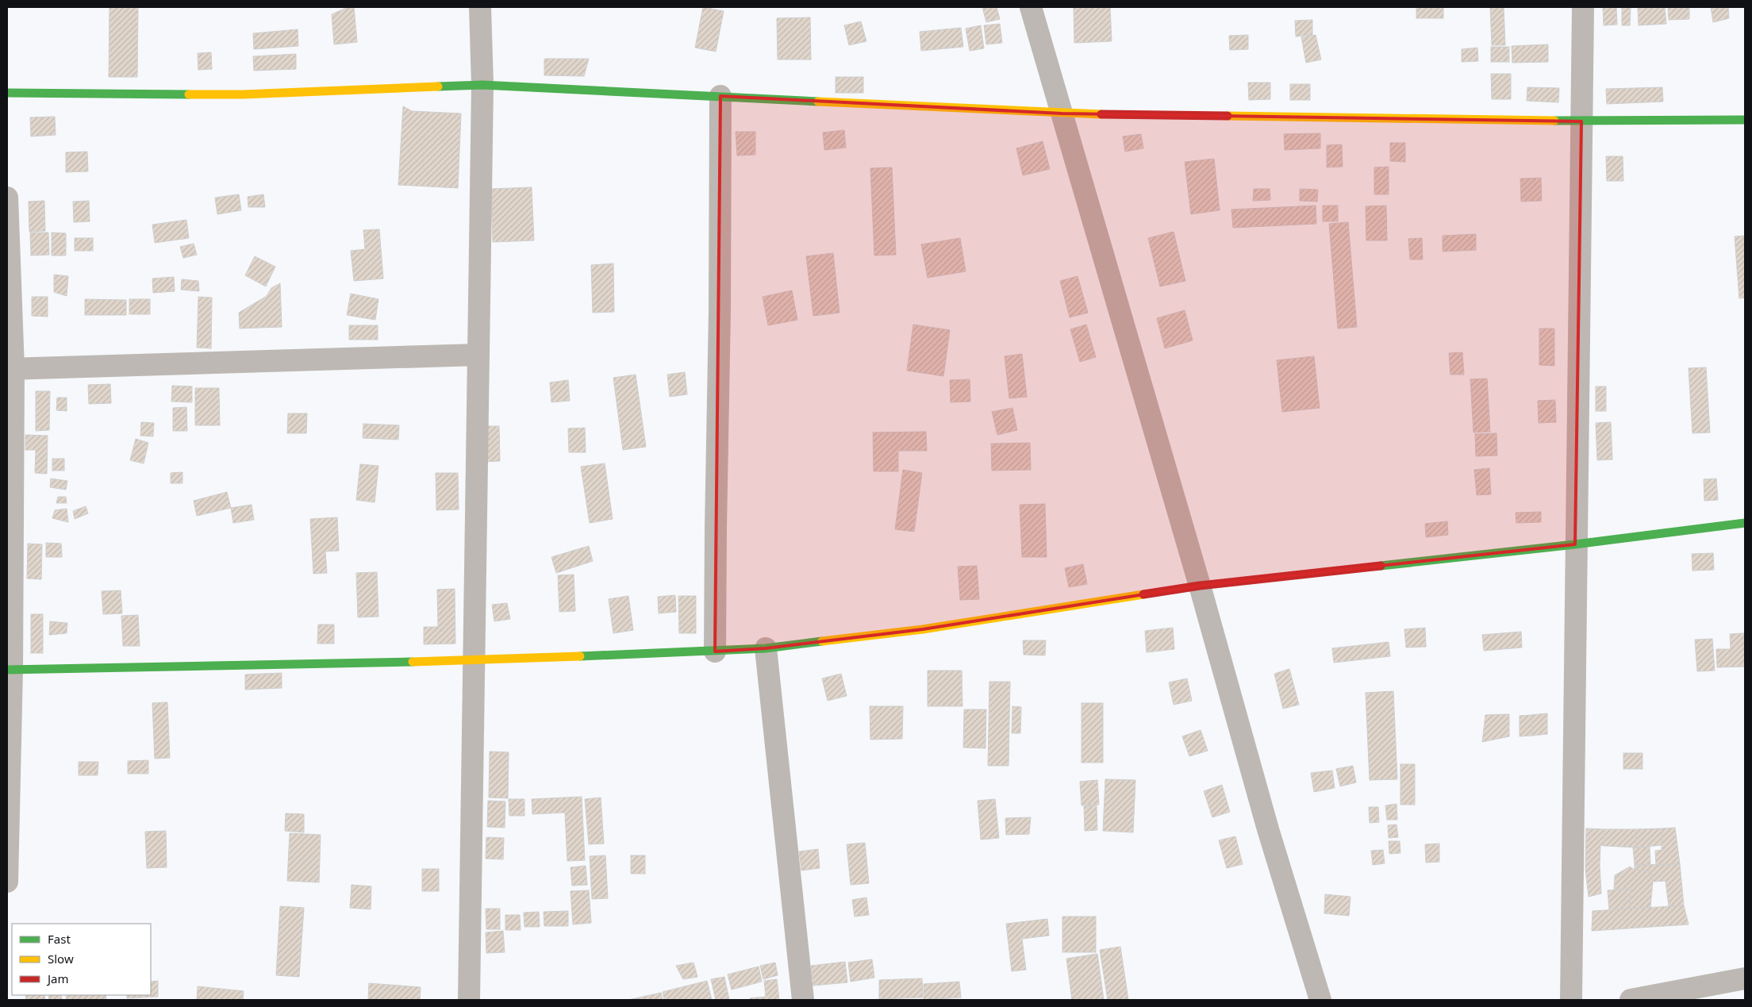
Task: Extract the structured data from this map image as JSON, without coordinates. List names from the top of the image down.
{
  "legend": ["Fast", "Slow", "Jam"]
}
